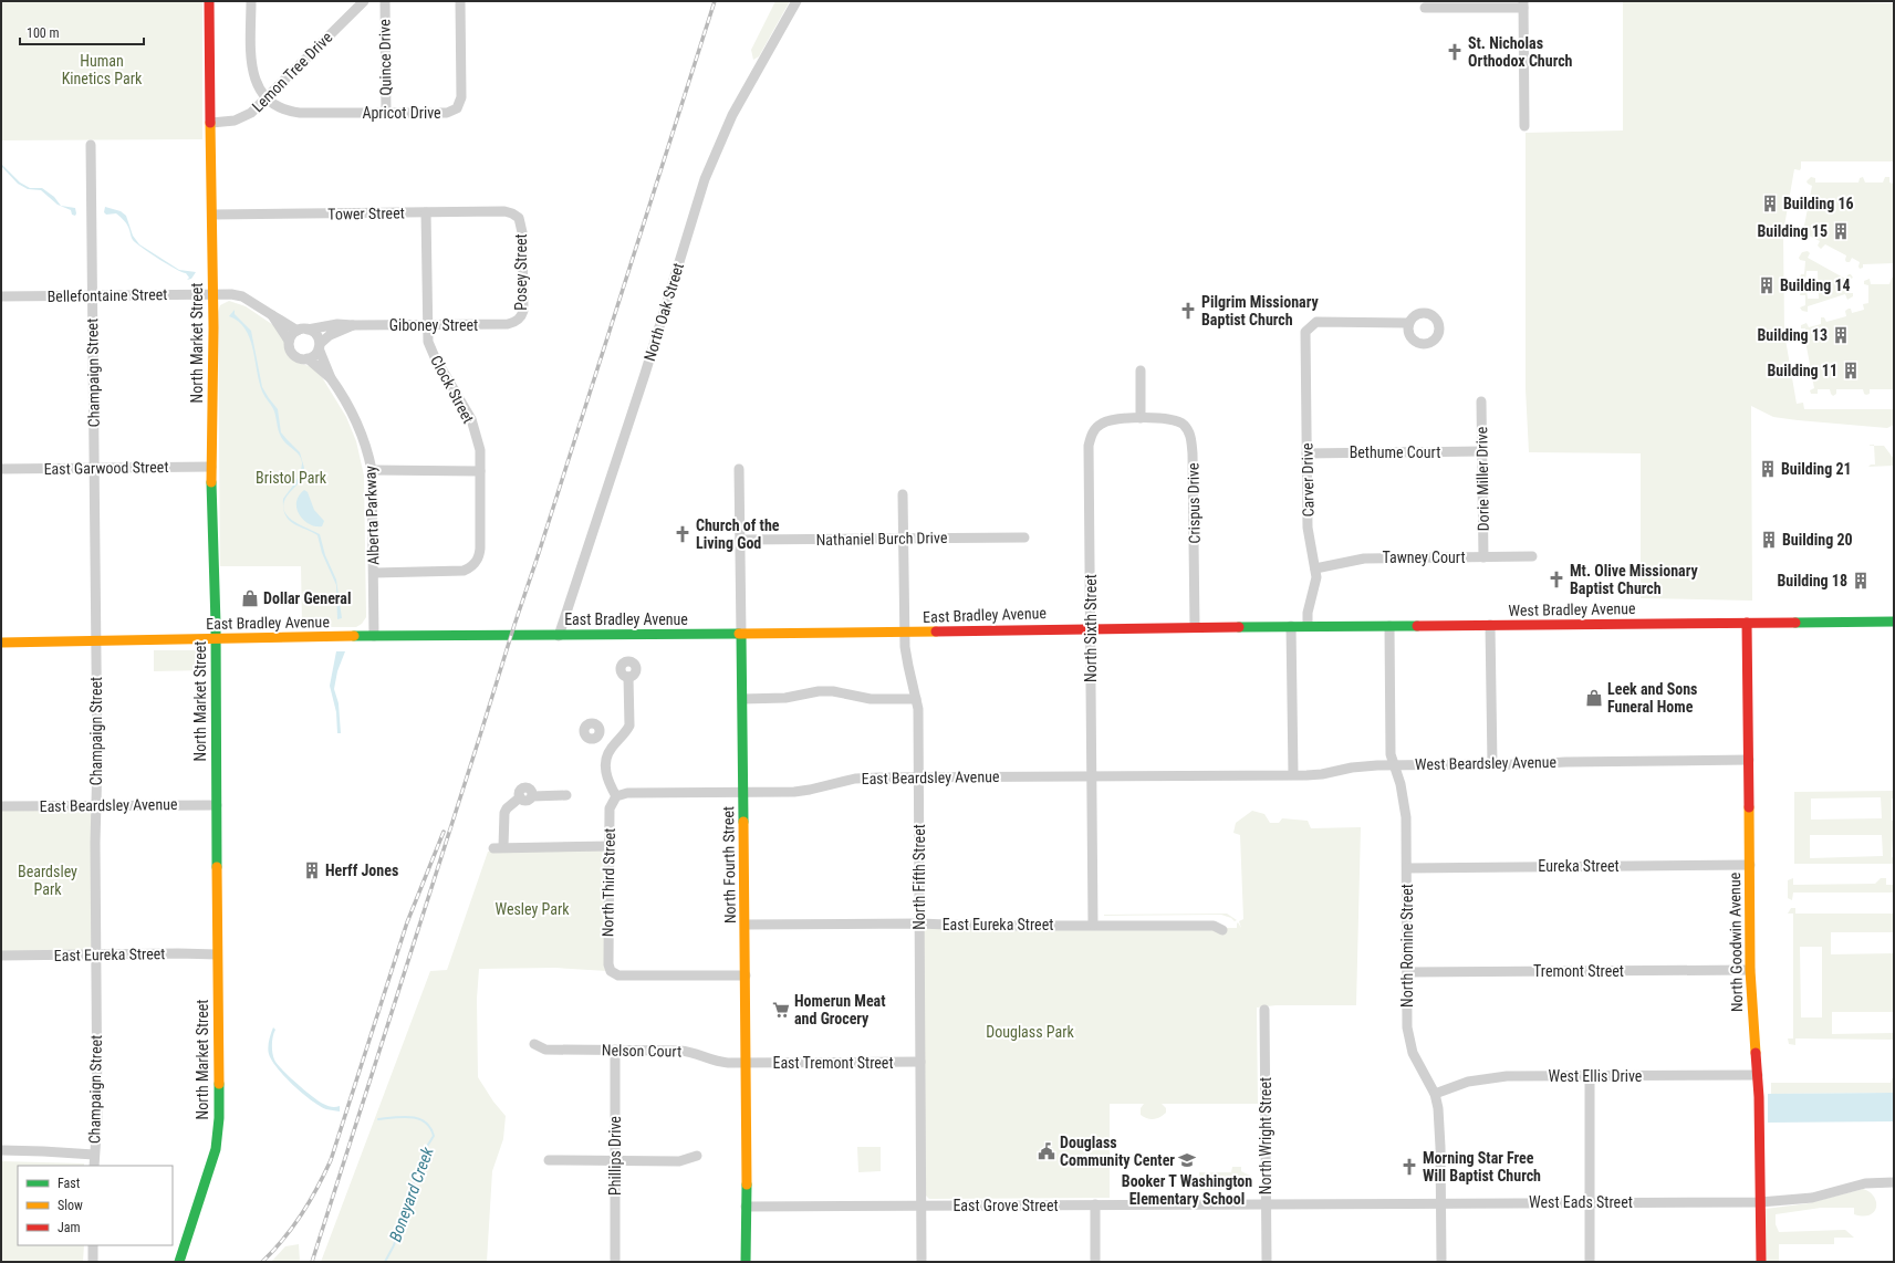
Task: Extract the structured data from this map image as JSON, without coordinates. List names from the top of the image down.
{
  "streets": {
    "main road": [
      "North Market Street",
      "West Bradley Avenue",
      "East Bradley Avenue",
      "North Fourth Street",
      "North Goodwin Avenue"
    ],
    "street": [
      "Quince Drive",
      "Lemon Tree Drive",
      "Apricot Drive",
      "Tower Street",
      "Posey Street",
      "Bellefontaine Street",
      "North Oak Street",
      "Giboney Street",
      "Champaign Street",
      "Clock Street",
      "Bethume Court",
      "East Garwood Street",
      "Dorie Miller Drive",
      "Carver Drive",
      "Crispus Drive",
      "Alberta Parkway",
      "Nathaniel Burch Drive",
      "Tawney Court",
      "North Sixth Street",
      "West Beardsley Avenue",
      "East Beardsley Avenue",
      "Eureka Street",
      "North Fifth Street",
      "North Third Street",
      "East Eureka Street",
      "North Romine Street",
      "Tremont Street",
      "Nelson Court",
      "East Tremont Street",
      "West Ellis Drive",
      "North Wright Street",
      "Phillips Drive",
      "West Eads Street",
      "East Grove Street"
    ]
  },
  "crossings": [
    ["Quince Drive", "Apricot Drive"],
    ["Lemon Tree Drive", "Apricot Drive"],
    ["Lemon Tree Drive", "North Market Street"],
    ["Tower Street", "Posey Street"],
    ["Tower Street", "North Market Street"],
    ["Tower Street", "Clock Street"],
    ["Posey Street", "Giboney Street"],
    ["Bellefontaine Street", "North Market Street"],
    ["Bellefontaine Street", "Champaign Street"],
    ["North Oak Street", "East Bradley Avenue"],
    ["Giboney Street", "Clock Street"],
    ["Giboney Street", "Alberta Parkway"],
    ["North Market Street", "East Garwood Street"],
    ["North Market Street", "East Bradley Avenue"],
    ["North Market Street", "East Beardsley Avenue"],
    ["North Market Street", "East Eureka Street"],
    ["Champaign Street", "East Garwood Street"],
    ["Champaign Street", "East Bradley Avenue"],
    ["Champaign Street", "East Beardsley Avenue"],
    ["Champaign Street", "East Eureka Street"],
    ["Clock Street", "Alberta Parkway"],
    ["Bethume Court", "Dorie Miller Drive"],
    ["Bethume Court", "Carver Drive"],
    ["Dorie Miller Drive", "Tawney Court"],
    ["Carver Drive", "Tawney Court"],
    ["Carver Drive", "West Bradley Avenue"],
    ["Crispus Drive", "East Bradley Avenue"],
    ["Crispus Drive", "North Sixth Street"],
    ["Alberta Parkway", "East Bradley Avenue"],
    ["Nathaniel Burch Drive", "North Fourth Street"],
    ["Nathaniel Burch Drive", "North Fifth Street"],
    ["West Bradley Avenue", "East Bradley Avenue"],
    ["West Bradley Avenue", "North Goodwin Avenue"],
    ["West Bradley Avenue", "North Romine Street"],
    ["East Bradley Avenue", "North Sixth Street"],
    ["East Bradley Avenue", "North Fourth Street"],
    ["East Bradley Avenue", "North Fifth Street"],
    ["North Sixth Street", "East Beardsley Avenue"],
    ["North Sixth Street", "East Eureka Street"],
    ["West Beardsley Avenue", "East Beardsley Avenue"],
    ["West Beardsley Avenue", "North Goodwin Avenue"],
    ["West Beardsley Avenue", "North Romine Street"],
    ["East Beardsley Avenue", "North Fourth Street"],
    ["East Beardsley Avenue", "North Fifth Street"],
    ["East Beardsley Avenue", "North Third Street"],
    ["North Fourth Street", "North Third Street"],
    ["North Fourth Street", "East Eureka Street"],
    ["North Fourth Street", "Nelson Court"],
    ["North Fourth Street", "East Tremont Street"],
    ["North Fourth Street", "East Grove Street"],
    ["Eureka Street", "North Goodwin Avenue"],
    ["Eureka Street", "North Romine Street"],
    ["North Fifth Street", "East Eureka Street"],
    ["North Fifth Street", "East Tremont Street"],
    ["North Fifth Street", "East Grove Street"],
    ["North Goodwin Avenue", "Tremont Street"],
    ["North Goodwin Avenue", "West Ellis Drive"],
    ["North Goodwin Avenue", "West Eads Street"],
    ["North Romine Street", "Tremont Street"],
    ["North Romine Street", "West Ellis Drive"],
    ["North Romine Street", "West Eads Street"],
    ["Nelson Court", "East Tremont Street"],
    ["Nelson Court", "Phillips Drive"],
    ["North Wright Street", "West Eads Street"],
    ["North Wright Street", "East Grove Street"],
    ["West Eads Street", "East Grove Street"]
  ],
  "water": ["Boneyard Creek"],
  "parks": [
    "Human Kinetics Park",
    "Bristol Park",
    "Beardsley Park",
    "Wesley Park",
    "Douglass Park"
  ],
  "places": {
    "church": [
      "St. Nicholas Orthodox Church",
      "Pilgrim Missionary Baptist Church",
      "Church of the Living God",
      "Mt. Olive Missionary Baptist Church",
      "Morning Star Free Will Baptist Church"
    ],
    "building": [
      "Building 16",
      "Building 15",
      "Building 14",
      "Building 13",
      "Building 11",
      "Building 21",
      "Building 20",
      "Building 18",
      "Herff Jones"
    ],
    "shop": ["Dollar General", "Leek and Sons Funeral Home"],
    "supermarket": ["Homerun Meat and Grocery"],
    "public building": ["Douglass Community Center"],
    "school or university": ["Booker T Washington Elementary School"]
  },
  "legend": ["Fast", "Slow", "Jam"],
  "scale_bar": "100 m"
}
